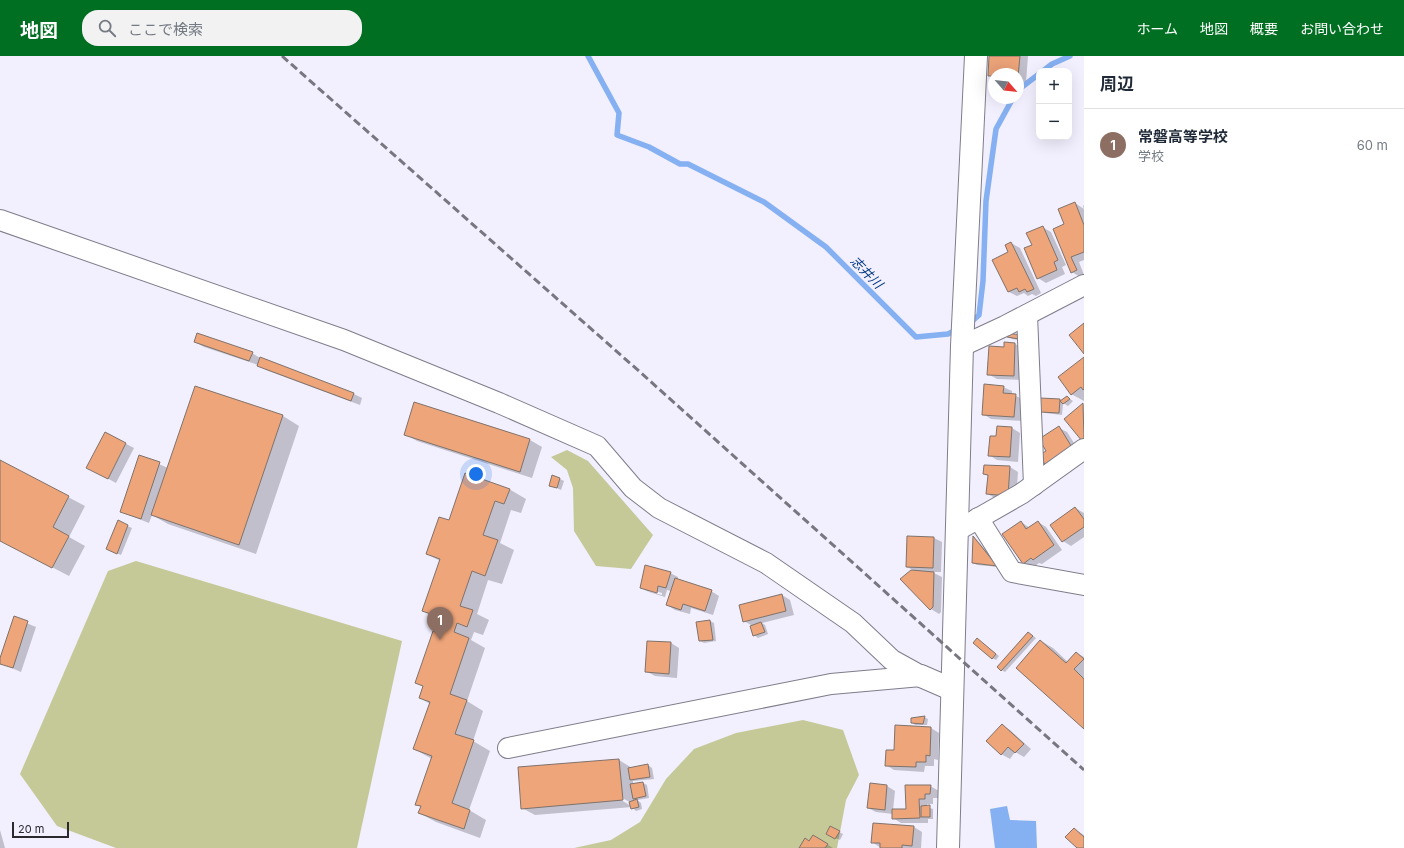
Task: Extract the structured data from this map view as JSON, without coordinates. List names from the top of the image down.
{
  "water": ["志井川"],
  "scale_bar": "20 m",
  "north": "bottom right",
  "page": {
    "header": "地図",
    "search": "ここで検索",
    "nav": [
      "ホーム",
      "地図",
      "概要",
      "お問い合わせ"
    ],
    "heading": "周辺",
    "map_buttons": ["+", "−"],
    "list": [
      {
        "mark": "1",
        "name": "常磐高等学校",
        "note": "学校",
        "value": "60 m"
      }
    ],
    "pins": "1",
    "scale": "20 m"
  }
}
